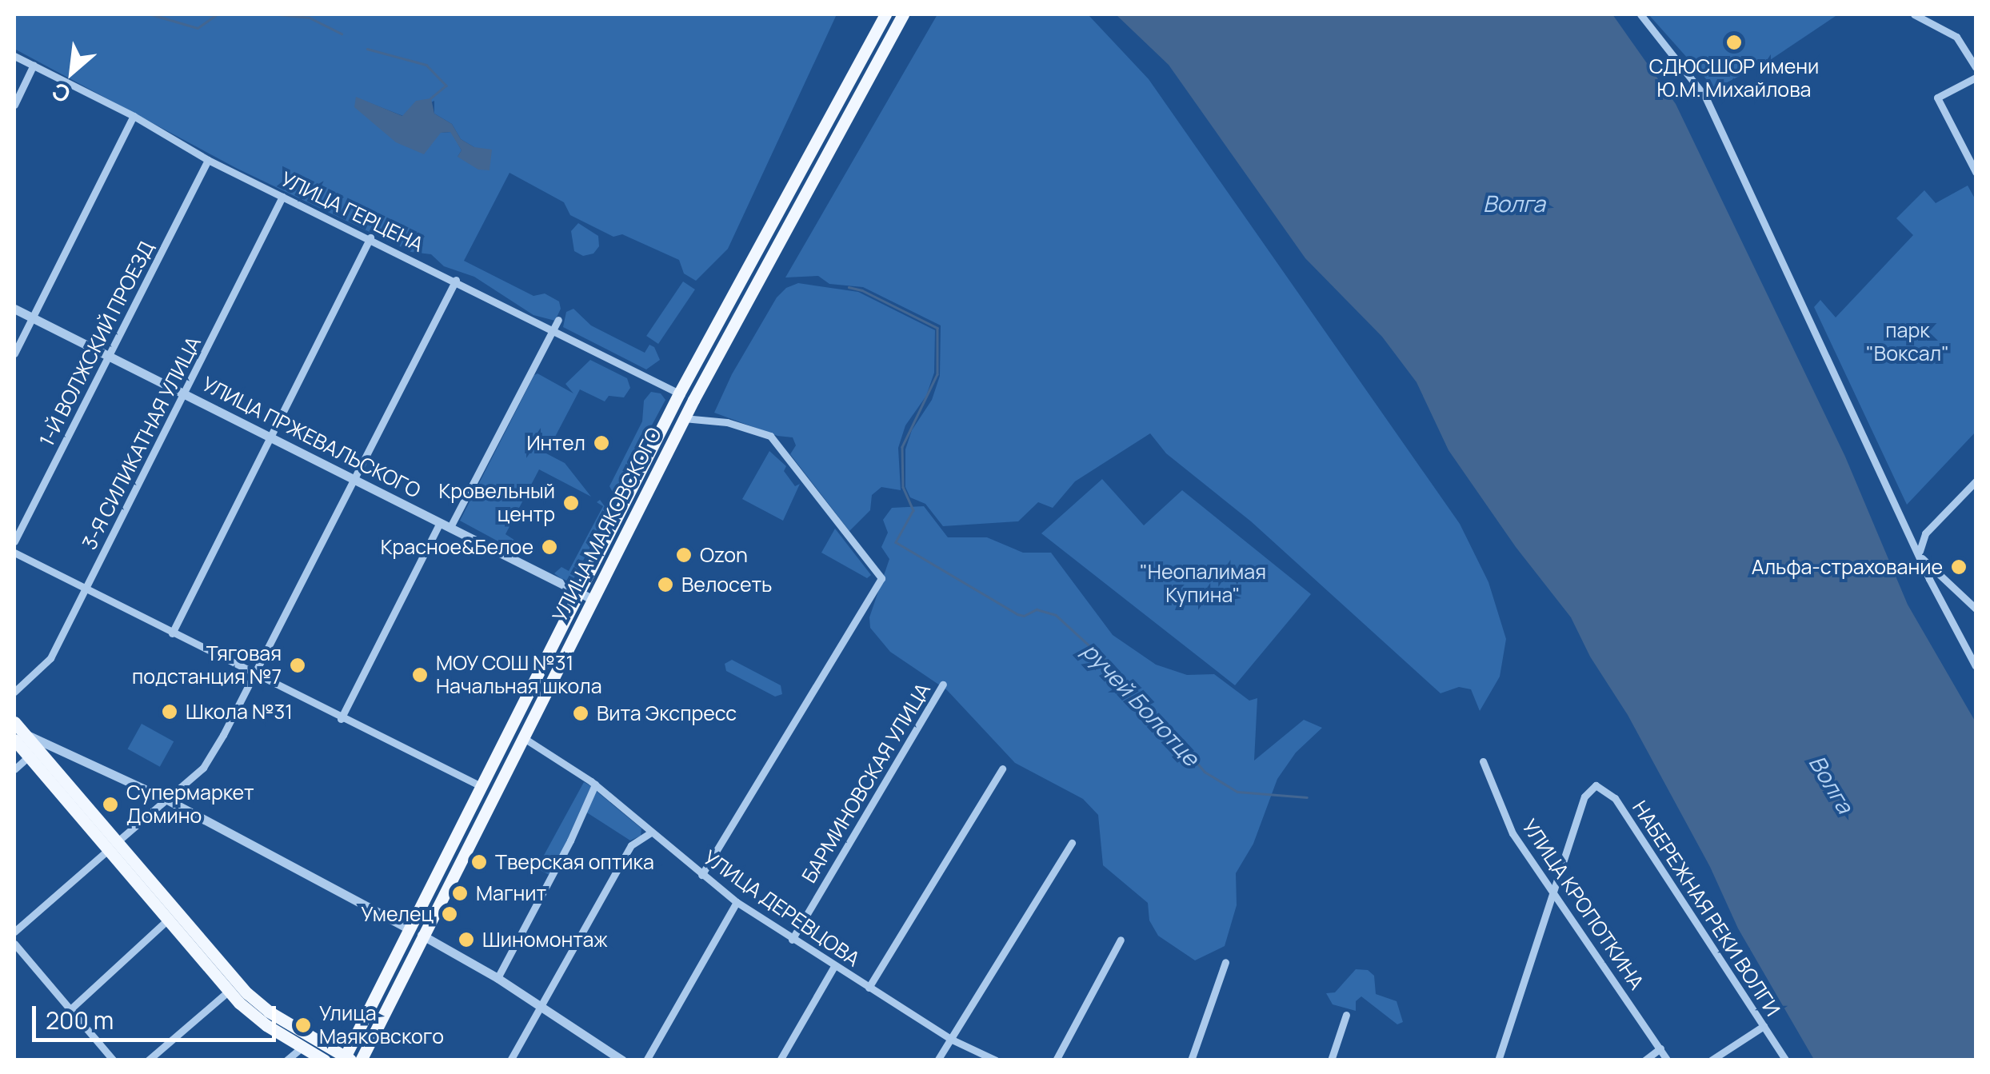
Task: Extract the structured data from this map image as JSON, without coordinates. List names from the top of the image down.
{
  "streets": {
    "main road": ["УЛИЦА МАЯКОВСКОГО"],
    "street": [
      "УЛИЦА ГЕРЦЕНА",
      "1-Й ВОЛЖСКИЙ ПРОЕЗД",
      "УЛИЦА ПРЖЕВАЛЬСКОГО",
      "3-Я СИЛИКАТНАЯ УЛИЦА",
      "БАРМИНОВСКАЯ УЛИЦА",
      "УЛИЦА КРОПОТКИНА",
      "УЛИЦА ДЕРЕВЦОВА",
      "НАБЕРЕЖНАЯ РЕКИ ВОЛГИ"
    ]
  },
  "crossings": [
    ["УЛИЦА ГЕРЦЕНА", "1-Й ВОЛЖСКИЙ ПРОЕЗД"],
    ["УЛИЦА ГЕРЦЕНА", "3-Я СИЛИКАТНАЯ УЛИЦА"],
    ["УЛИЦА ГЕРЦЕНА", "УЛИЦА МАЯКОВСКОГО"],
    ["1-Й ВОЛЖСКИЙ ПРОЕЗД", "УЛИЦА ПРЖЕВАЛЬСКОГО"],
    ["УЛИЦА ПРЖЕВАЛЬСКОГО", "3-Я СИЛИКАТНАЯ УЛИЦА"],
    ["УЛИЦА ПРЖЕВАЛЬСКОГО", "УЛИЦА МАЯКОВСКОГО"],
    ["УЛИЦА МАЯКОВСКОГО", "УЛИЦА ДЕРЕВЦОВА"],
    ["БАРМИНОВСКАЯ УЛИЦА", "УЛИЦА ДЕРЕВЦОВА"],
    ["УЛИЦА КРОПОТКИНА", "НАБЕРЕЖНАЯ РЕКИ ВОЛГИ"]
  ],
  "water": ["Волга", "ручей Болотце"],
  "parks": ["парк \"Воксал\"", "\"Неопалимая Купина\""],
  "places": [
    "СДЮСШОР имени Ю.М. Михайлова",
    "Интел",
    "Кровельный центр",
    "Красное&Белое",
    "Ozon",
    "Альфа-страхование",
    "Велосеть",
    "Тяговая подстанция №7",
    "МОУ СОШ №31 Начальная школа",
    "Школа №31",
    "Вита Экспресс",
    "Супермаркет Домино",
    "Тверская оптика",
    "Магнит",
    "Умелец",
    "Шиномонтаж",
    "Улица Маяковского"
  ],
  "scale_bar": "200 m",
  "north": "bottom left"
}
